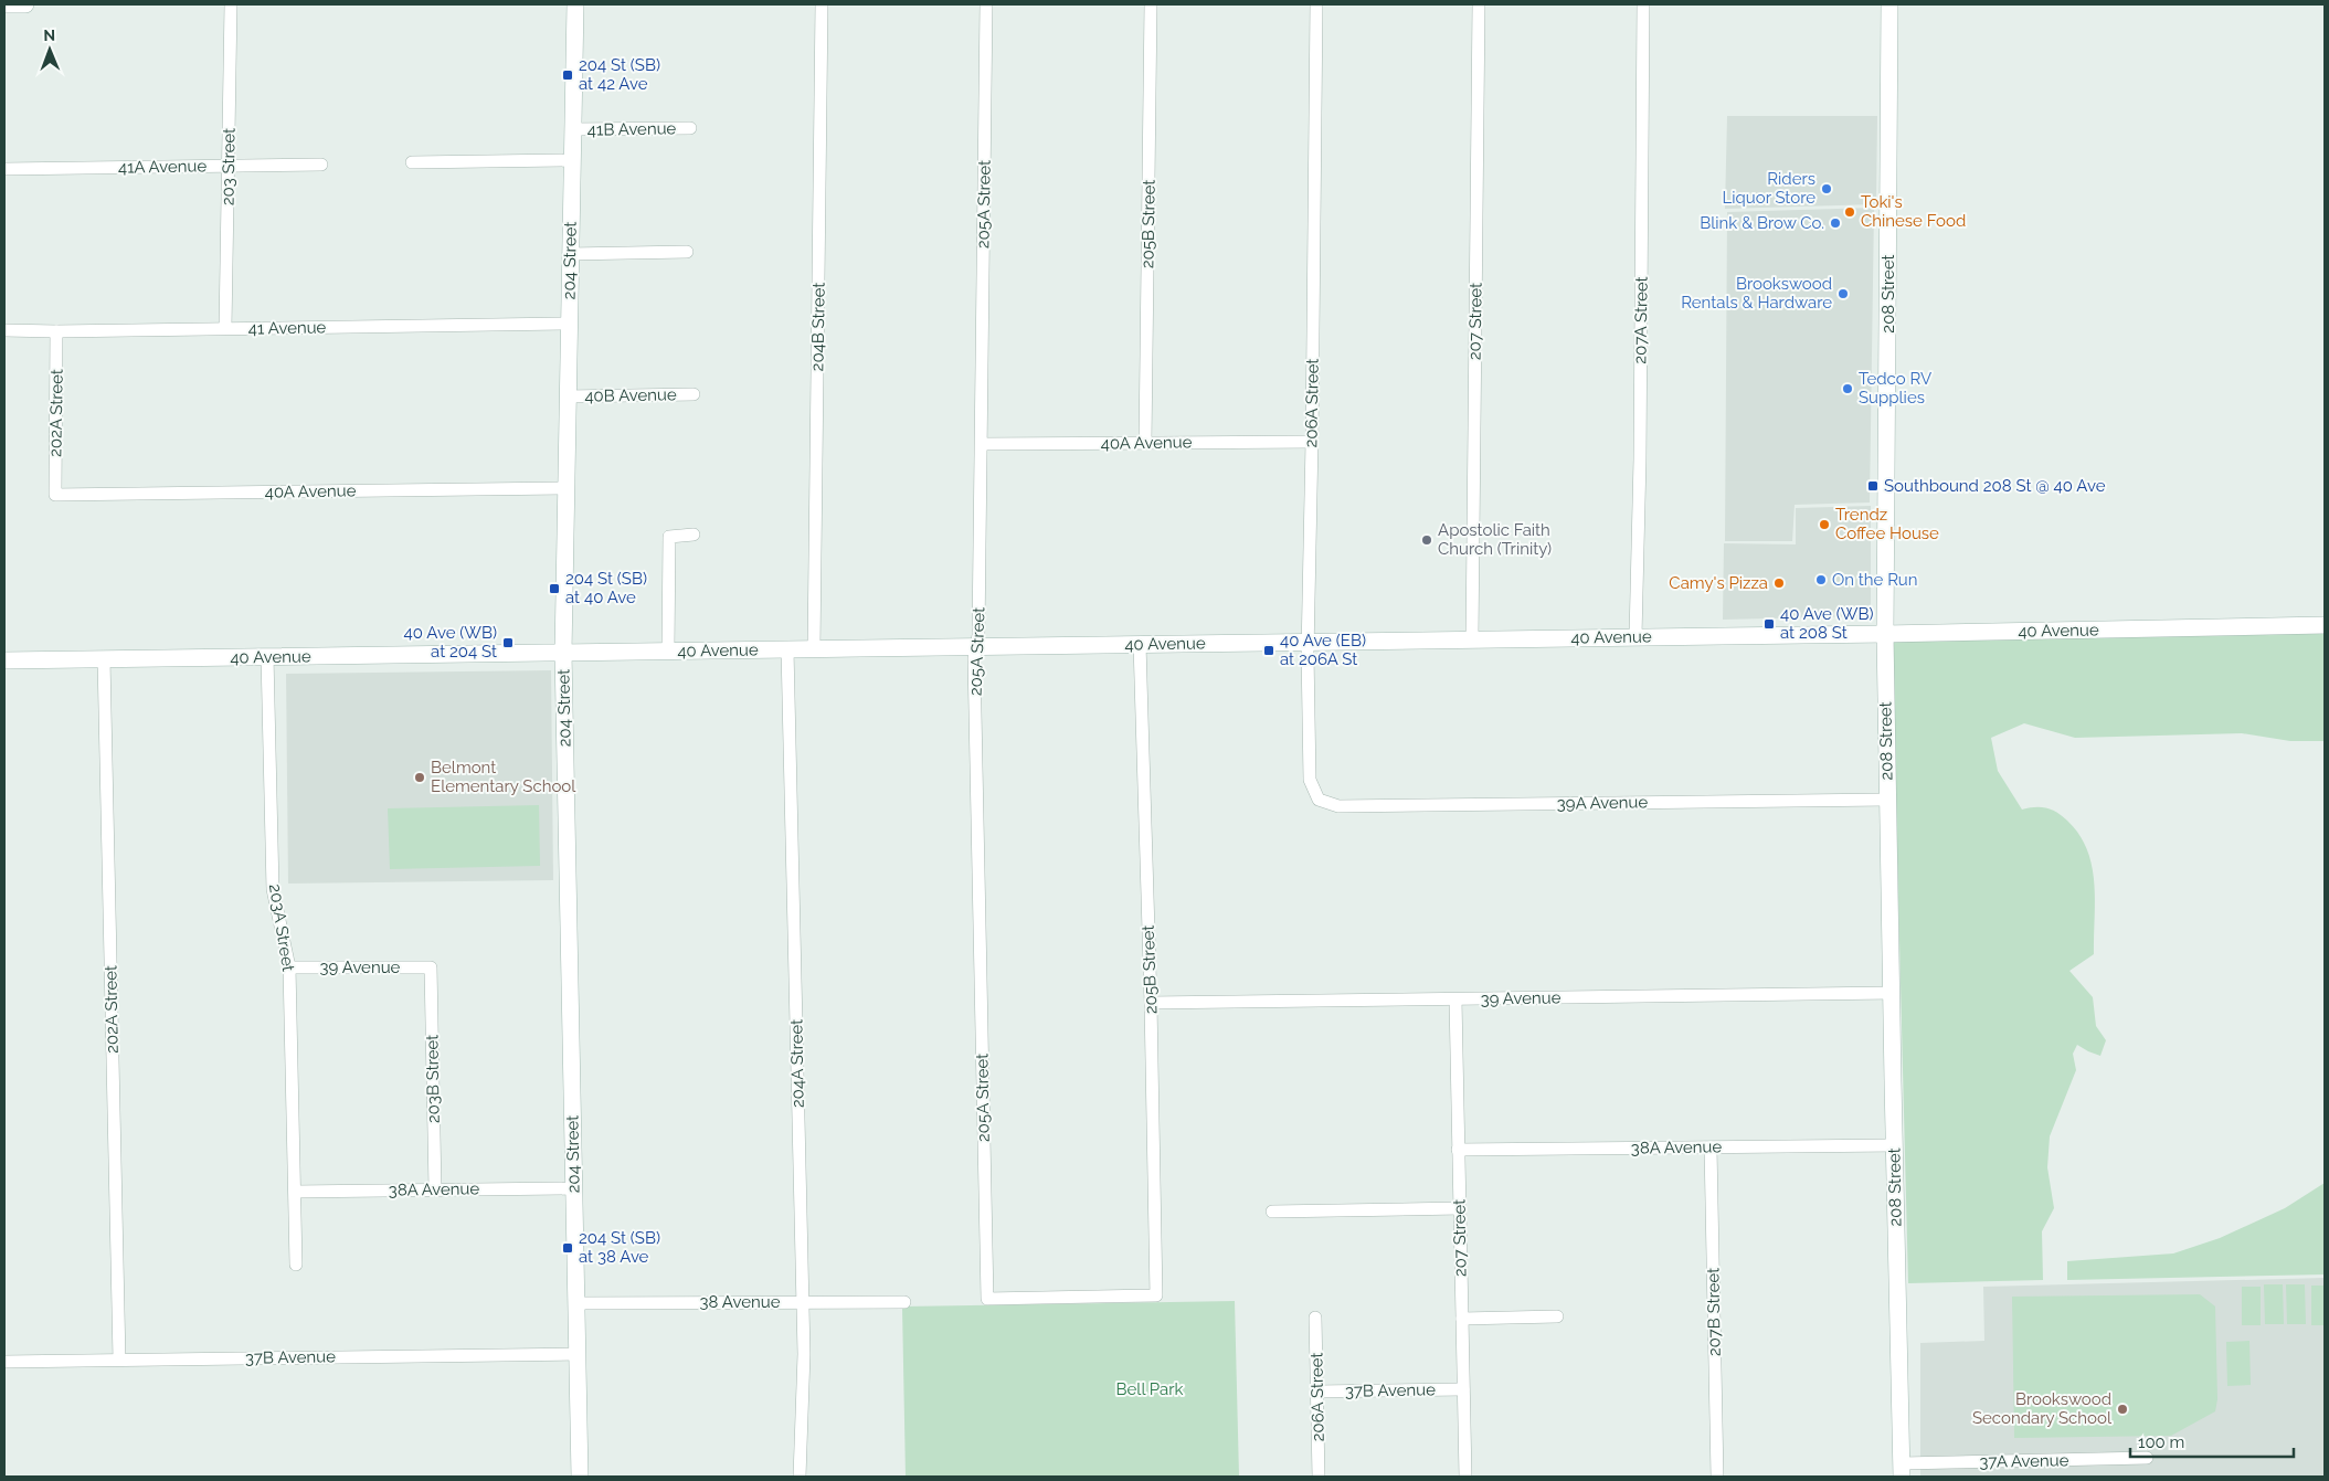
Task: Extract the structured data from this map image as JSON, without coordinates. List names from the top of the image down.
{
  "streets": {
    "main road": ["204 Street", "208 Street", "40 Avenue"],
    "street": [
      "41B Avenue",
      "41A Avenue",
      "203 Street",
      "205A Street",
      "205B Street",
      "207A Street",
      "207 Street",
      "204B Street",
      "41 Avenue",
      "40B Avenue",
      "206A Street",
      "202A Street",
      "40A Avenue",
      "39A Avenue",
      "203A Street",
      "39 Avenue",
      "204A Street",
      "203B Street",
      "38A Avenue",
      "38 Avenue",
      "207B Street",
      "37B Avenue",
      "37A Avenue"
    ]
  },
  "crossings": [
    ["41B Avenue", "204 Street"],
    ["41A Avenue", "203 Street"],
    ["203 Street", "41 Avenue"],
    ["205A Street", "205B Street"],
    ["205A Street", "40A Avenue"],
    ["205A Street", "40 Avenue"],
    ["205B Street", "40A Avenue"],
    ["205B Street", "40 Avenue"],
    ["205B Street", "39 Avenue"],
    ["204 Street", "41 Avenue"],
    ["204 Street", "40B Avenue"],
    ["204 Street", "40A Avenue"],
    ["204 Street", "40 Avenue"],
    ["204 Street", "38A Avenue"],
    ["204 Street", "38 Avenue"],
    ["204 Street", "37B Avenue"],
    ["208 Street", "40 Avenue"],
    ["208 Street", "39A Avenue"],
    ["208 Street", "39 Avenue"],
    ["208 Street", "38A Avenue"],
    ["208 Street", "37A Avenue"],
    ["207A Street", "40 Avenue"],
    ["207 Street", "40 Avenue"],
    ["207 Street", "39 Avenue"],
    ["207 Street", "38A Avenue"],
    ["207 Street", "37B Avenue"],
    ["204B Street", "40 Avenue"],
    ["41 Avenue", "202A Street"],
    ["206A Street", "40A Avenue"],
    ["206A Street", "40 Avenue"],
    ["206A Street", "39A Avenue"],
    ["206A Street", "37B Avenue"],
    ["202A Street", "40A Avenue"],
    ["202A Street", "40 Avenue"],
    ["202A Street", "37B Avenue"],
    ["40 Avenue", "203A Street"],
    ["40 Avenue", "204A Street"],
    ["203A Street", "39 Avenue"],
    ["203A Street", "38A Avenue"],
    ["39 Avenue", "203B Street"],
    ["204A Street", "38 Avenue"],
    ["203B Street", "38A Avenue"],
    ["38A Avenue", "207B Street"]
  ],
  "parks": ["Bell Park"],
  "places": {
    "transit": [
      "204 St (SB) at 42 Ave",
      "Southbound 208 St @ 40 Ave",
      "204 St (SB) at 40 Ave",
      "40 Ave (WB) at 208 St",
      "40 Ave (WB) at 204 St",
      "40 Ave (EB) at 206A St",
      "204 St (SB) at 38 Ave"
    ],
    "other": [
      "Riders Liquor Store",
      "Toki's Chinese Food",
      "Blink & Brow Co.",
      "Brookswood Rentals & Hardware",
      "Tedco RV Supplies",
      "Trendz Coffee House",
      "Apostolic Faith Church (Trinity)",
      "On the Run",
      "Camy's Pizza",
      "Belmont Elementary School",
      "Brookswood Secondary School"
    ]
  },
  "scale_bar": "100 m",
  "north": "top"
}
